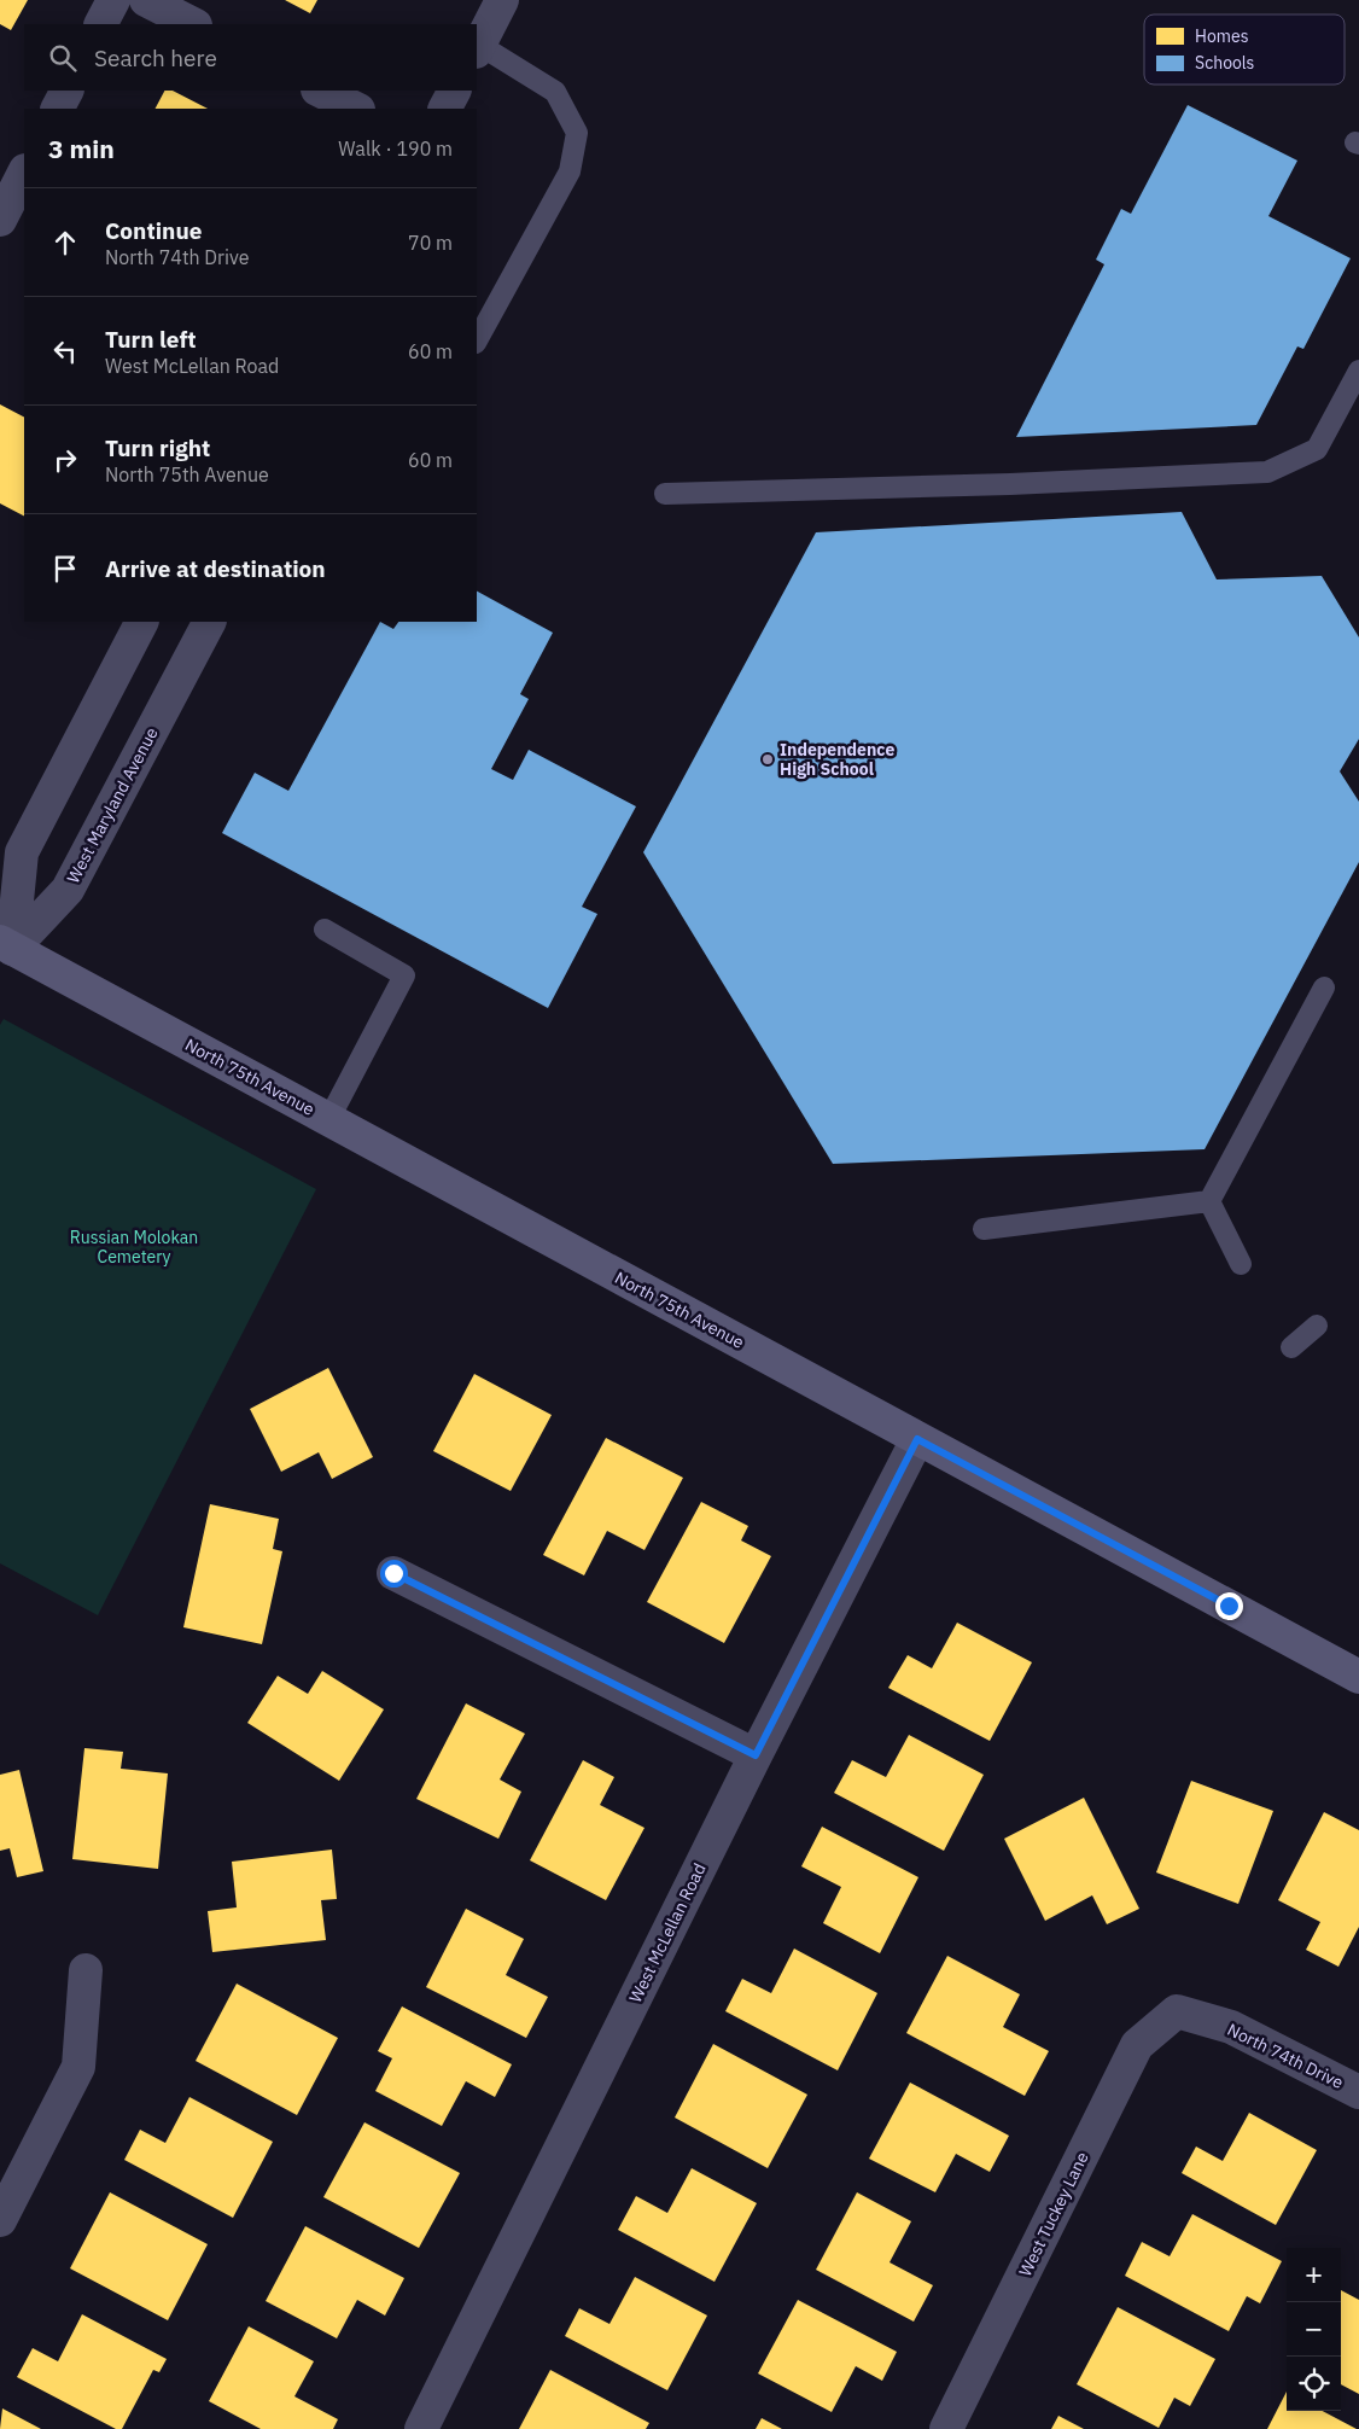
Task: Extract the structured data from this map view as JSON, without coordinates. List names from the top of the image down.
{
  "streets": {
    "main road": ["North 75th Avenue"],
    "street": [
      "West Maryland Avenue",
      "West McLellan Road",
      "North 74th Drive",
      "West Tuckey Lane"
    ]
  },
  "crossings": [
    ["West Maryland Avenue", "North 75th Avenue"],
    ["North 75th Avenue", "West McLellan Road"],
    ["North 74th Drive", "West Tuckey Lane"]
  ],
  "parks": ["Russian Molokan Cemetery"],
  "places": ["Independence High School"],
  "legend": ["Homes", "Schools"],
  "page": {
    "search": "Search here",
    "heading": ["3 min", "Walk · 190 m"],
    "list": [
      ["Continue", "North 74th Drive", "70 m"],
      ["Turn left", "West McLellan Road", "60 m"],
      ["Turn right", "North 75th Avenue", "60 m"],
      "Arrive at destination"
    ],
    "map_buttons": ["+", "−"]
  }
}
